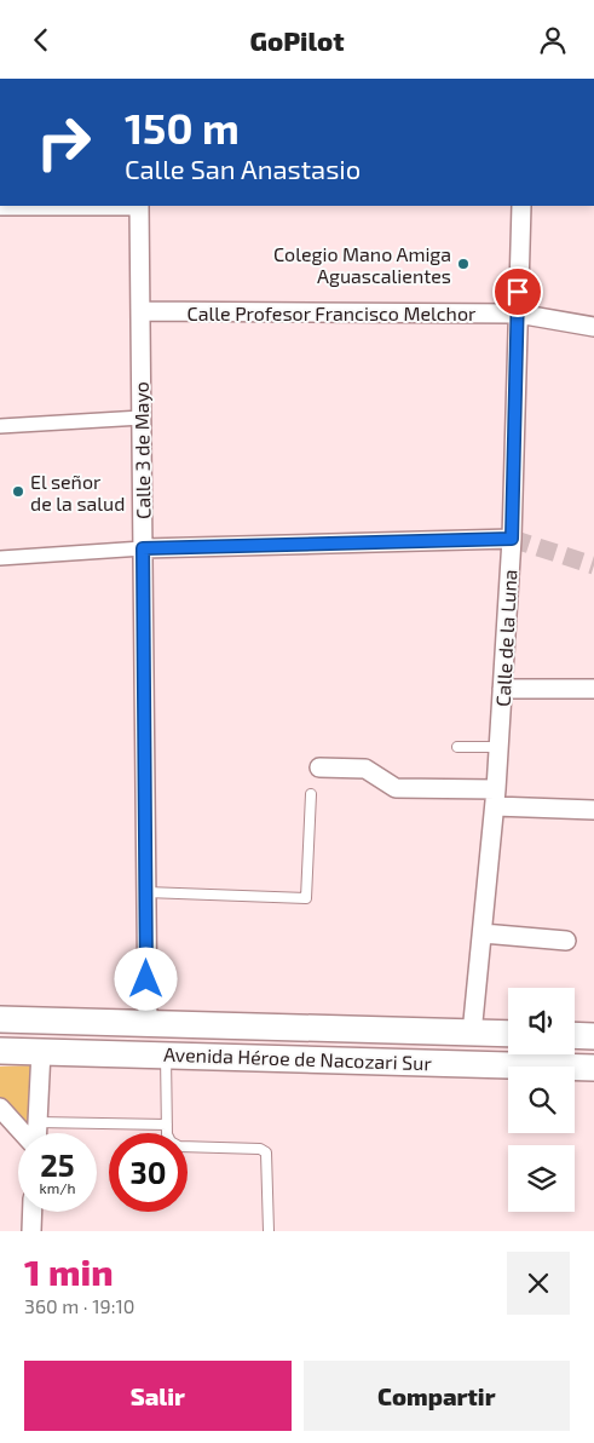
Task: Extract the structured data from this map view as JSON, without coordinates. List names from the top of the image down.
{
  "streets": {
    "main road": ["Avenida Héroe de Nacozari Sur"],
    "street": ["Calle Profesor Francisco Melchor", "Calle 3 de Mayo", "Calle de la Luna"]
  },
  "crossings": [
    ["Calle Profesor Francisco Melchor", "Calle 3 de Mayo"],
    ["Calle Profesor Francisco Melchor", "Calle de la Luna"],
    ["Calle 3 de Mayo", "Avenida Héroe de Nacozari Sur"],
    ["Calle de la Luna", "Avenida Héroe de Nacozari Sur"]
  ],
  "places": ["Colegio Mano Amiga Aguascalientes", "El señor de la salud"],
  "page": {
    "header": "GoPilot",
    "turn": ["150 m", "Calle San Anastasio"],
    "speed": "25 km/h",
    "limit": "30",
    "heading": ["1 min", "360 m · 19:10"],
    "buttons": ["Salir", "Compartir"]
  }
}
